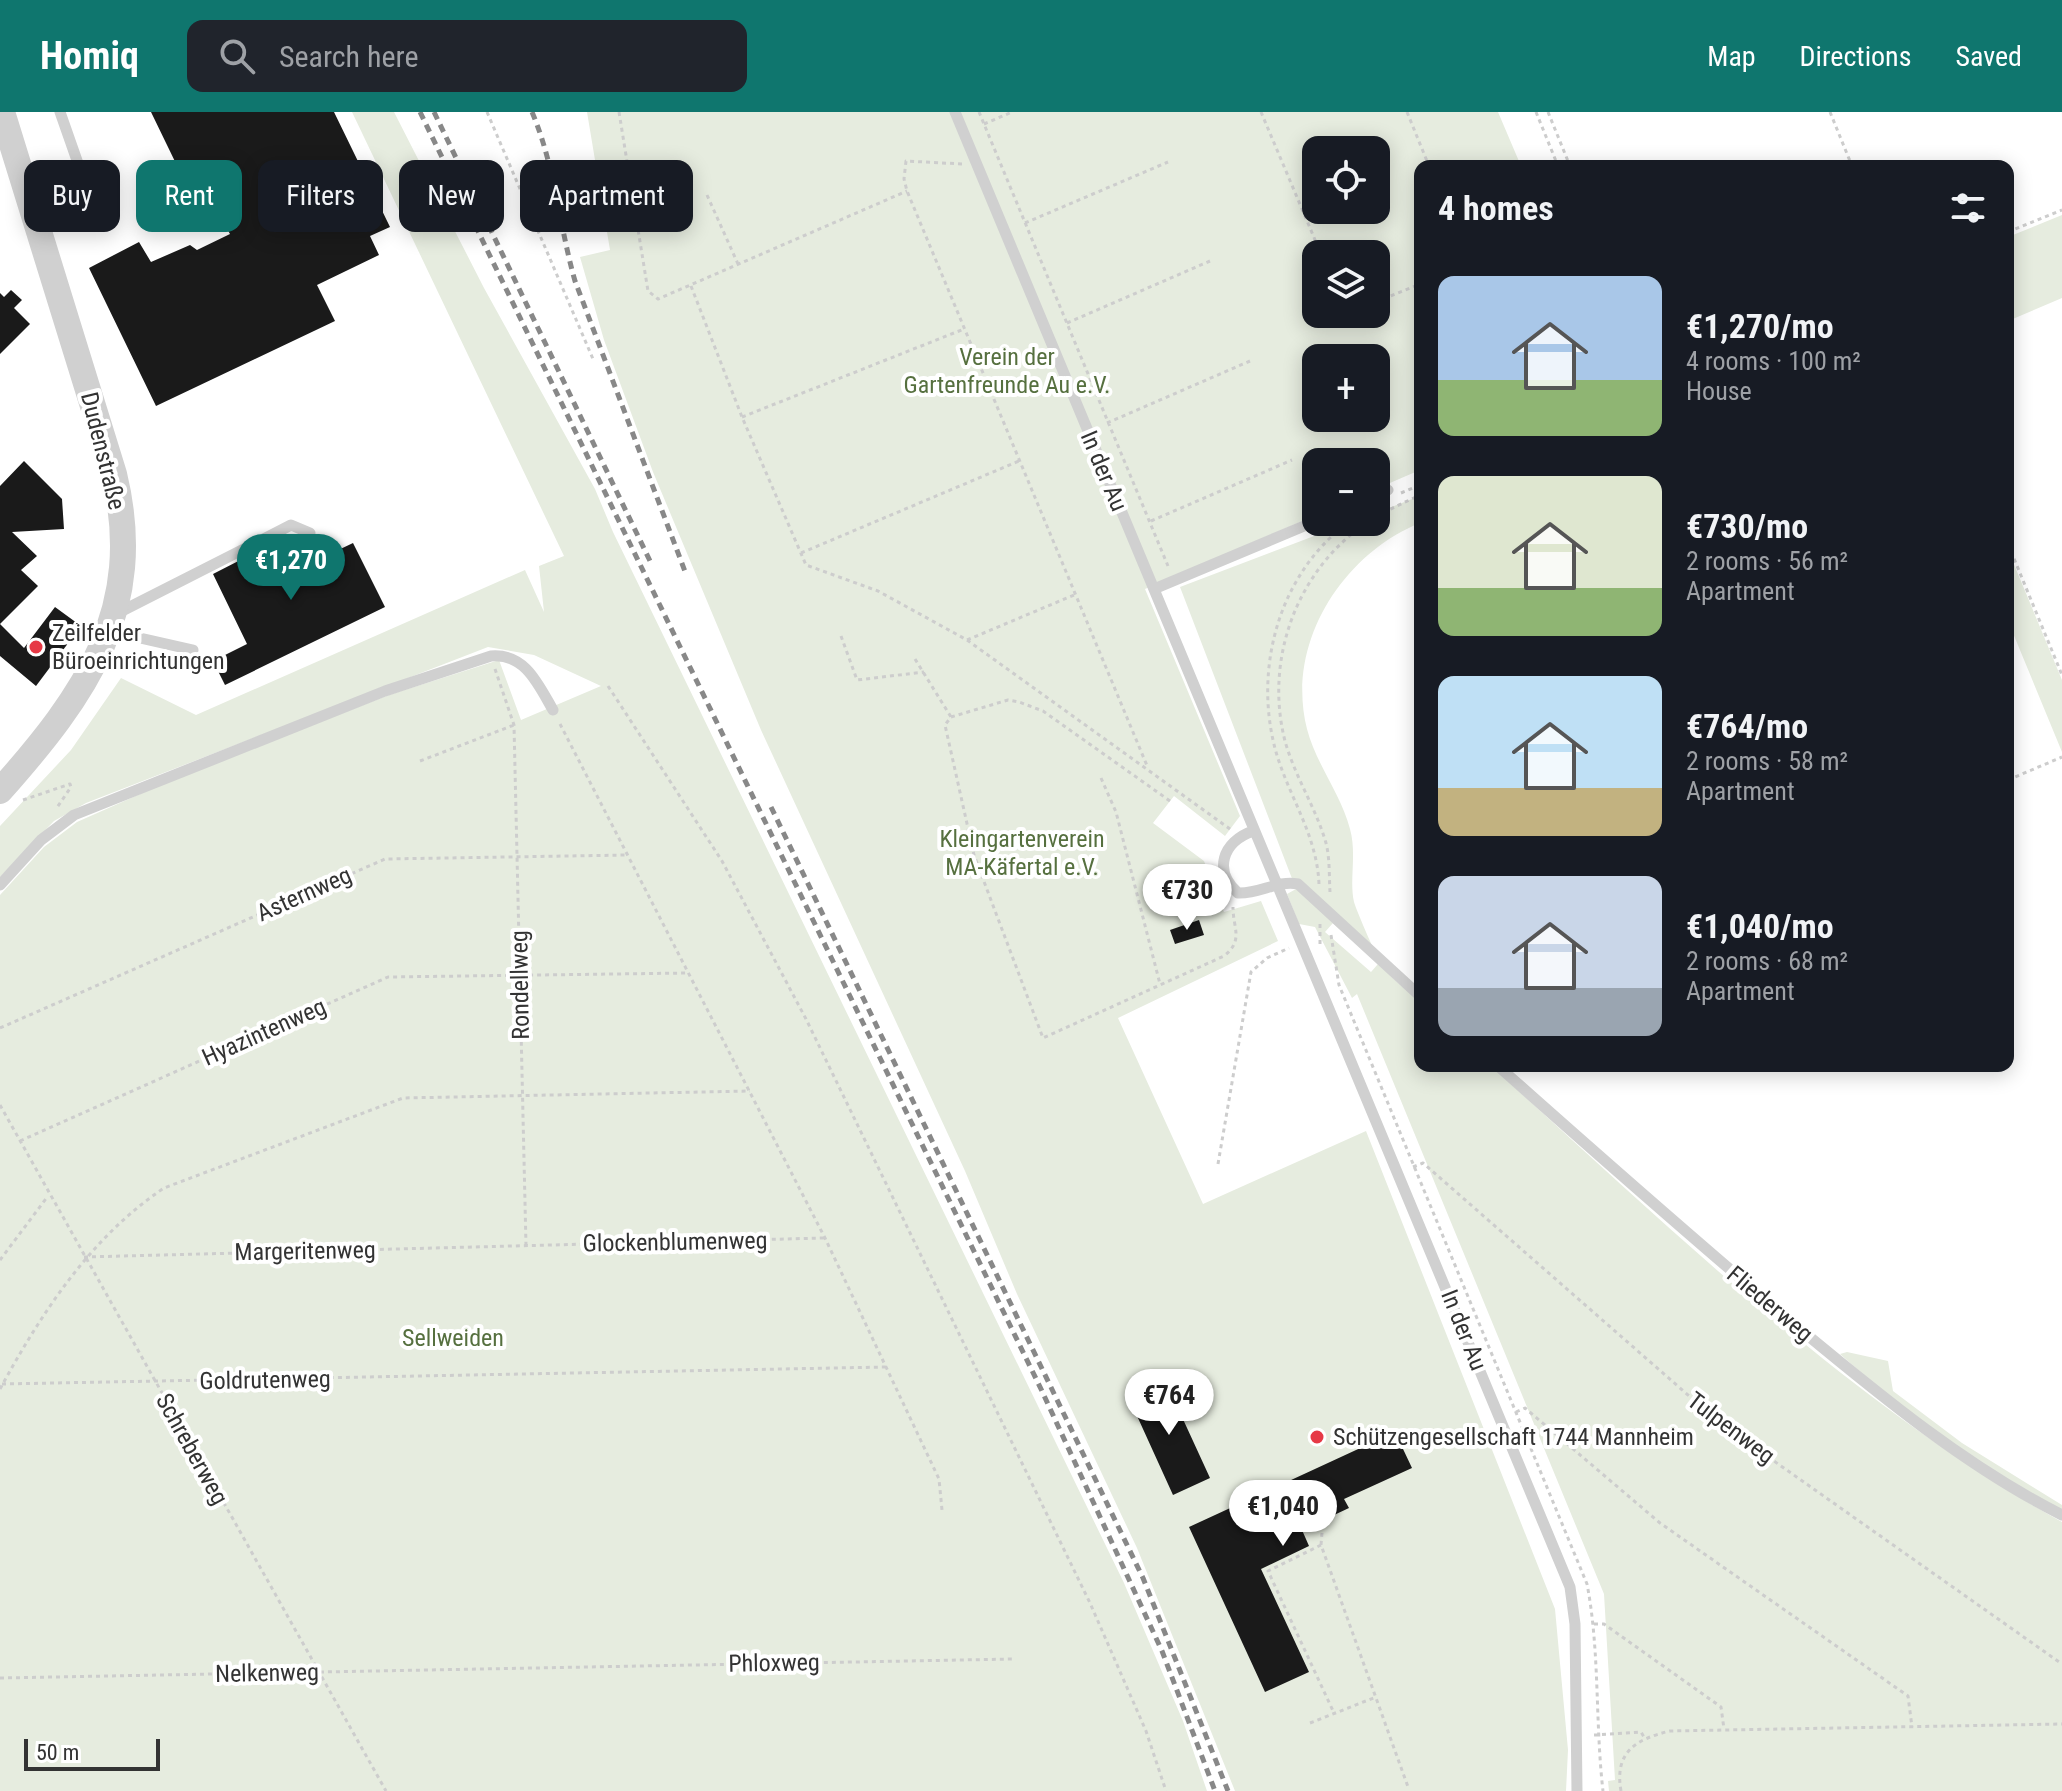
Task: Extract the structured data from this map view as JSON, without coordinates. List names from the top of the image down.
{
  "streets": {
    "street": ["Dudenstraße"],
    "lane": ["In der Au", "Fliederweg"],
    "path": [
      "Asternweg",
      "Rondellweg",
      "Hyazintenweg",
      "Glockenblumenweg",
      "Margeritenweg",
      "Goldrutenweg",
      "Tulpenweg",
      "Schreberweg",
      "Phloxweg",
      "Nelkenweg"
    ]
  },
  "crossings": [
    ["Asternweg", "Rondellweg"],
    ["Rondellweg", "Hyazintenweg"],
    ["Rondellweg", "Glockenblumenweg"],
    ["Rondellweg", "Margeritenweg"],
    ["Hyazintenweg", "Schreberweg"],
    ["Glockenblumenweg", "Margeritenweg"],
    ["Margeritenweg", "Schreberweg"],
    ["Goldrutenweg", "Schreberweg"],
    ["Schreberweg", "Nelkenweg"],
    ["Phloxweg", "Nelkenweg"]
  ],
  "parks": ["Verein der Gartenfreunde Au e.V.", "Kleingartenverein MA-Käfertal e.V.", "Sellweiden"],
  "places": ["Zeilfelder Büroeinrichtungen", "Schützengesellschaft 1744 Mannheim"],
  "scale_bar": "50 m",
  "page": {
    "header": "Homiq",
    "search": "Search here",
    "nav": ["Map", "Directions", "Saved"],
    "map_buttons": ["+", "−"],
    "chip": [
      "Buy",
      "Rent",
      "Filters",
      "New",
      "Apartment"
    ],
    "heading": "4 homes",
    "list": [
      {
        "name": "€1,270/mo",
        "note": "4 rooms · 100 m² · House"
      },
      {
        "name": "€730/mo",
        "note": "2 rooms · 56 m² · Apartment"
      },
      {
        "name": "€764/mo",
        "note": "2 rooms · 58 m² · Apartment"
      },
      {
        "name": "€1,040/mo",
        "note": "2 rooms · 68 m² · Apartment"
      }
    ],
    "price": [
      "€1,270",
      "€730",
      "€764",
      "€1,040"
    ],
    "scale": "50 m"
  }
}
